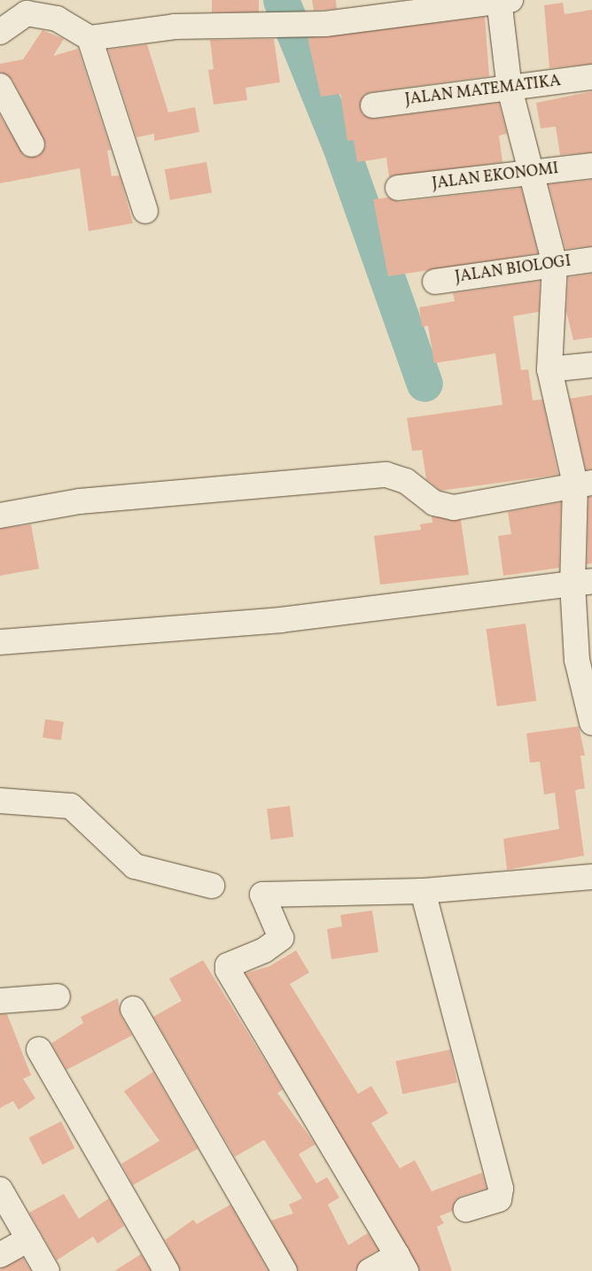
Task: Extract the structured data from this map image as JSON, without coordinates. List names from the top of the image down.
{
  "streets": {
    "street": ["JALAN MATEMATIKA", "JALAN EKONOMI", "JALAN BIOLOGI"]
  }
}
